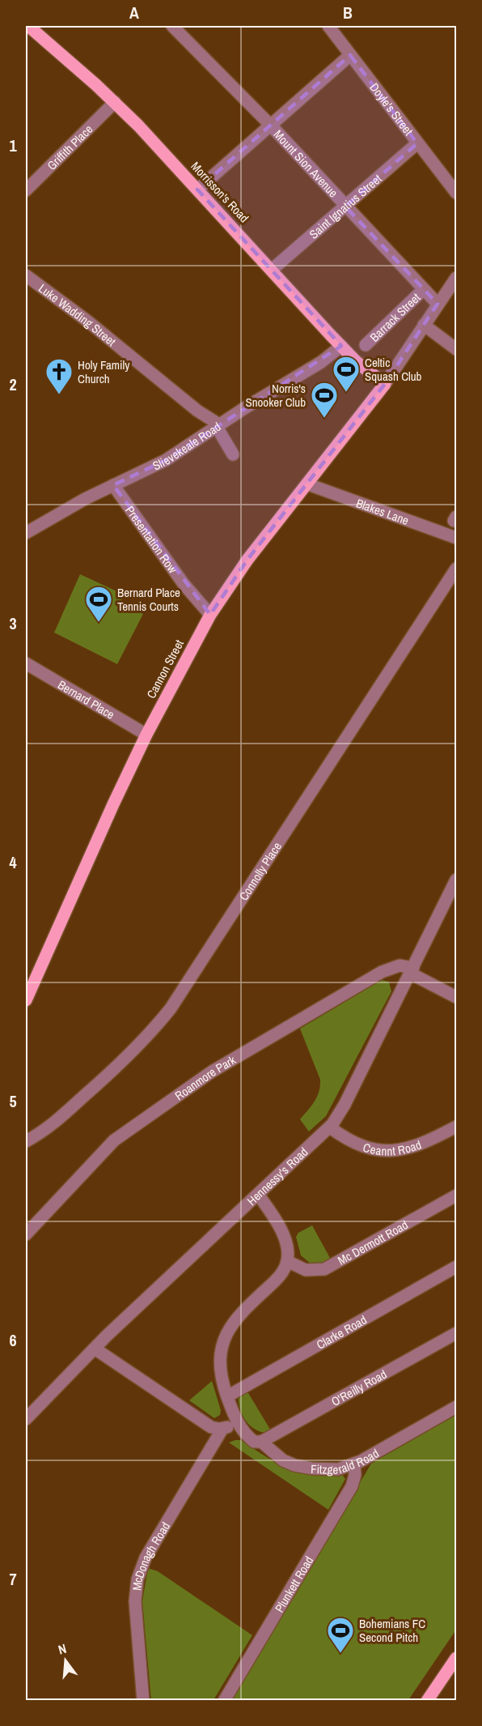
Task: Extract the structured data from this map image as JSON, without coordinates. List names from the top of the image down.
{
  "streets": {
    "main road": ["Morrisson's Road", "Cannon Street"],
    "street": [
      "Doyle's Street",
      "Griffith Place",
      "Mount Sion Avenue",
      "Saint Ignatius Street",
      "Luke Wadding Street",
      "Barrack Street",
      "Slievekeale Road",
      "Blakes Lane",
      "Presentation Row",
      "Bernard Place",
      "Connolly Place",
      "Roanmore Park",
      "Ceannt Road",
      "Hennessy's Road",
      "Mc Dermott Road",
      "Clarke Road",
      "O'Reilly Road",
      "Fitzgerald Road",
      "McDonagh Road",
      "Plunkett Road"
    ]
  },
  "crossings": [
    ["Doyle's Street", "Saint Ignatius Street"],
    ["Griffith Place", "Morrisson's Road"],
    ["Mount Sion Avenue", "Saint Ignatius Street"],
    ["Mount Sion Avenue", "Barrack Street"],
    ["Morrisson's Road", "Saint Ignatius Street"],
    ["Morrisson's Road", "Barrack Street"],
    ["Morrisson's Road", "Slievekeale Road"],
    ["Morrisson's Road", "Cannon Street"],
    ["Luke Wadding Street", "Slievekeale Road"],
    ["Barrack Street", "Cannon Street"],
    ["Slievekeale Road", "Presentation Row"],
    ["Blakes Lane", "Cannon Street"],
    ["Presentation Row", "Cannon Street"],
    ["Cannon Street", "Bernard Place"],
    ["Roanmore Park", "Hennessy's Road"],
    ["Ceannt Road", "Hennessy's Road"],
    ["Mc Dermott Road", "Fitzgerald Road"],
    ["Clarke Road", "Fitzgerald Road"],
    ["O'Reilly Road", "Fitzgerald Road"],
    ["Fitzgerald Road", "Plunkett Road"]
  ],
  "places": {
    "sports": [
      "Celtic Squash Club",
      "Norris's Snooker Club",
      "Bernard Place Tennis Courts",
      "Bohemians FC Second Pitch"
    ],
    "church": ["Holy Family Church"]
  },
  "north": "top",
  "grid": {
    "columns": ["A", "B"],
    "rows": [
      "1",
      "2",
      "3",
      "4",
      "5",
      "6",
      "7"
    ]
  }
}
